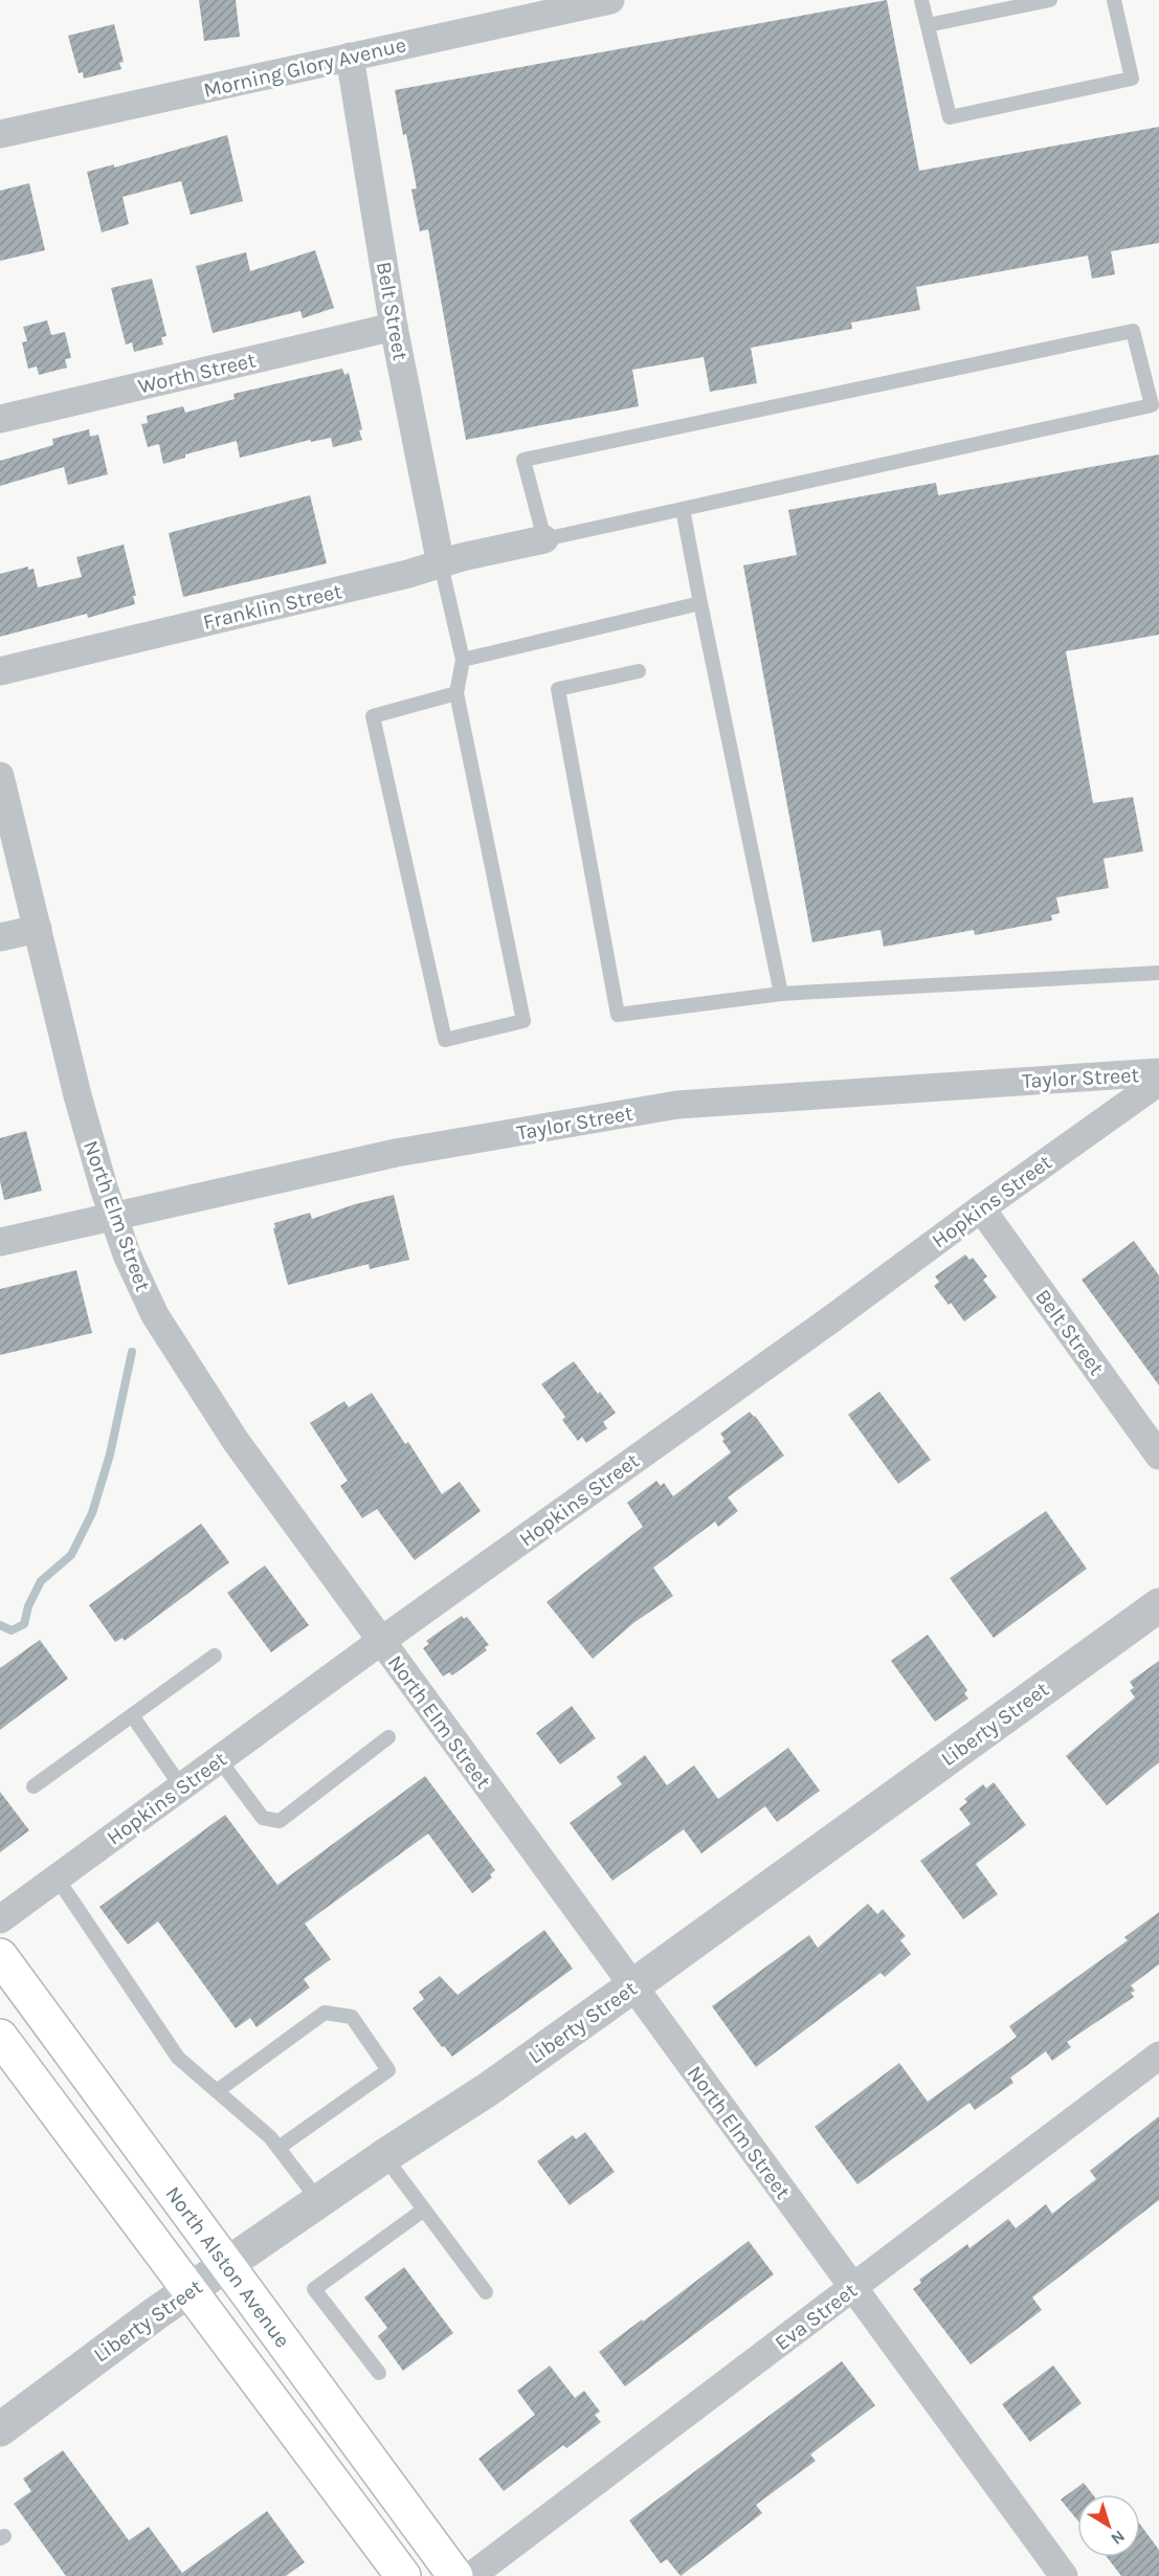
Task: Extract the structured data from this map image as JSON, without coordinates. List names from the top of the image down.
{
  "streets": {
    "main road": ["North Alston Avenue"],
    "street": [
      "Morning Glory Avenue",
      "Belt Street",
      "Worth Street",
      "Franklin Street",
      "Taylor Street",
      "Hopkins Street",
      "North Elm Street",
      "Liberty Street",
      "Eva Street"
    ]
  },
  "crossings": [
    ["Morning Glory Avenue", "Belt Street"],
    ["Belt Street", "Worth Street"],
    ["Belt Street", "Franklin Street"],
    ["Belt Street", "Hopkins Street"],
    ["Taylor Street", "North Elm Street"],
    ["Hopkins Street", "North Elm Street"],
    ["North Elm Street", "Liberty Street"],
    ["North Elm Street", "Eva Street"],
    ["Liberty Street", "North Alston Avenue"]
  ],
  "north": "bottom right"
}
